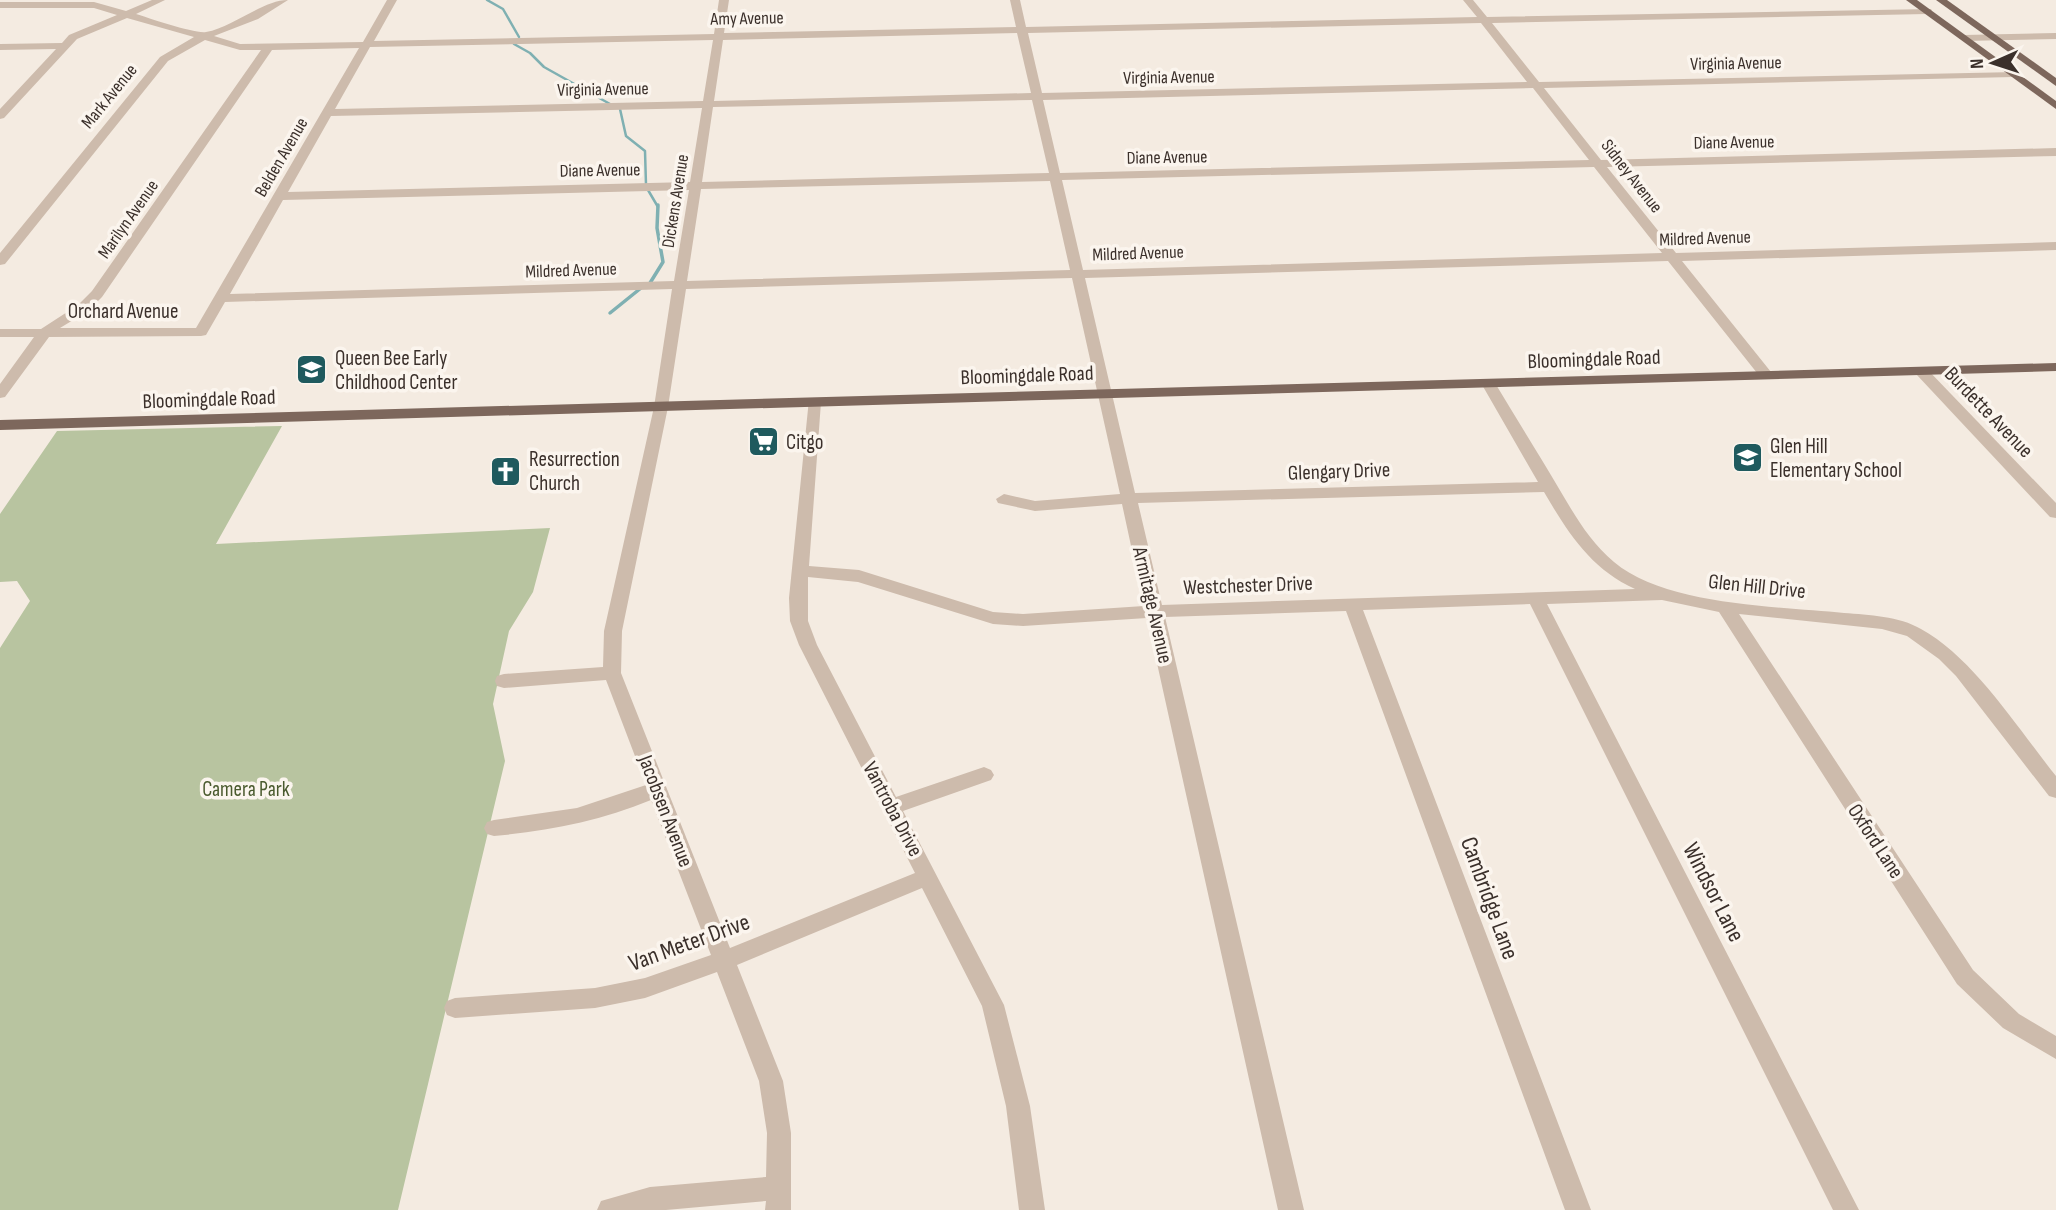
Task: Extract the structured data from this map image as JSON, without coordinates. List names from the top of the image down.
{
  "streets": {
    "main road": ["Bloomingdale Road"],
    "street": [
      "Amy Avenue",
      "Virginia Avenue",
      "Mark Avenue",
      "Diane Avenue",
      "Belden Avenue",
      "Sidney Avenue",
      "Dickens Avenue",
      "Marilyn Avenue",
      "Mildred Avenue",
      "Orchard Avenue",
      "Burdette Avenue",
      "Glengary Drive",
      "Westchester Drive",
      "Glen Hill Drive",
      "Armitage Avenue",
      "Vantroba Drive",
      "Jacobsen Avenue",
      "Oxford Lane",
      "Windsor Lane",
      "Cambridge Lane",
      "Van Meter Drive"
    ]
  },
  "crossings": [
    ["Amy Avenue", "Mark Avenue"],
    ["Amy Avenue", "Belden Avenue"],
    ["Amy Avenue", "Sidney Avenue"],
    ["Amy Avenue", "Dickens Avenue"],
    ["Amy Avenue", "Marilyn Avenue"],
    ["Amy Avenue", "Armitage Avenue"],
    ["Virginia Avenue", "Belden Avenue"],
    ["Virginia Avenue", "Sidney Avenue"],
    ["Virginia Avenue", "Dickens Avenue"],
    ["Virginia Avenue", "Armitage Avenue"],
    ["Diane Avenue", "Belden Avenue"],
    ["Diane Avenue", "Sidney Avenue"],
    ["Diane Avenue", "Dickens Avenue"],
    ["Diane Avenue", "Armitage Avenue"],
    ["Belden Avenue", "Mildred Avenue"],
    ["Belden Avenue", "Orchard Avenue"],
    ["Sidney Avenue", "Mildred Avenue"],
    ["Sidney Avenue", "Bloomingdale Road"],
    ["Dickens Avenue", "Mildred Avenue"],
    ["Dickens Avenue", "Bloomingdale Road"],
    ["Dickens Avenue", "Jacobsen Avenue"],
    ["Marilyn Avenue", "Orchard Avenue"],
    ["Mildred Avenue", "Armitage Avenue"],
    ["Bloomingdale Road", "Burdette Avenue"],
    ["Bloomingdale Road", "Glen Hill Drive"],
    ["Bloomingdale Road", "Armitage Avenue"],
    ["Bloomingdale Road", "Vantroba Drive"],
    ["Bloomingdale Road", "Jacobsen Avenue"],
    ["Glengary Drive", "Glen Hill Drive"],
    ["Glengary Drive", "Armitage Avenue"],
    ["Westchester Drive", "Glen Hill Drive"],
    ["Westchester Drive", "Armitage Avenue"],
    ["Westchester Drive", "Vantroba Drive"],
    ["Westchester Drive", "Windsor Lane"],
    ["Westchester Drive", "Cambridge Lane"],
    ["Glen Hill Drive", "Oxford Lane"],
    ["Vantroba Drive", "Van Meter Drive"],
    ["Jacobsen Avenue", "Van Meter Drive"]
  ],
  "parks": ["Camera Park"],
  "places": {
    "school or university": ["Queen Bee Early Childhood Center", "Glen Hill Elementary School"],
    "supermarket": ["Citgo"],
    "church": ["Resurrection Church"]
  },
  "north": "left"
}
